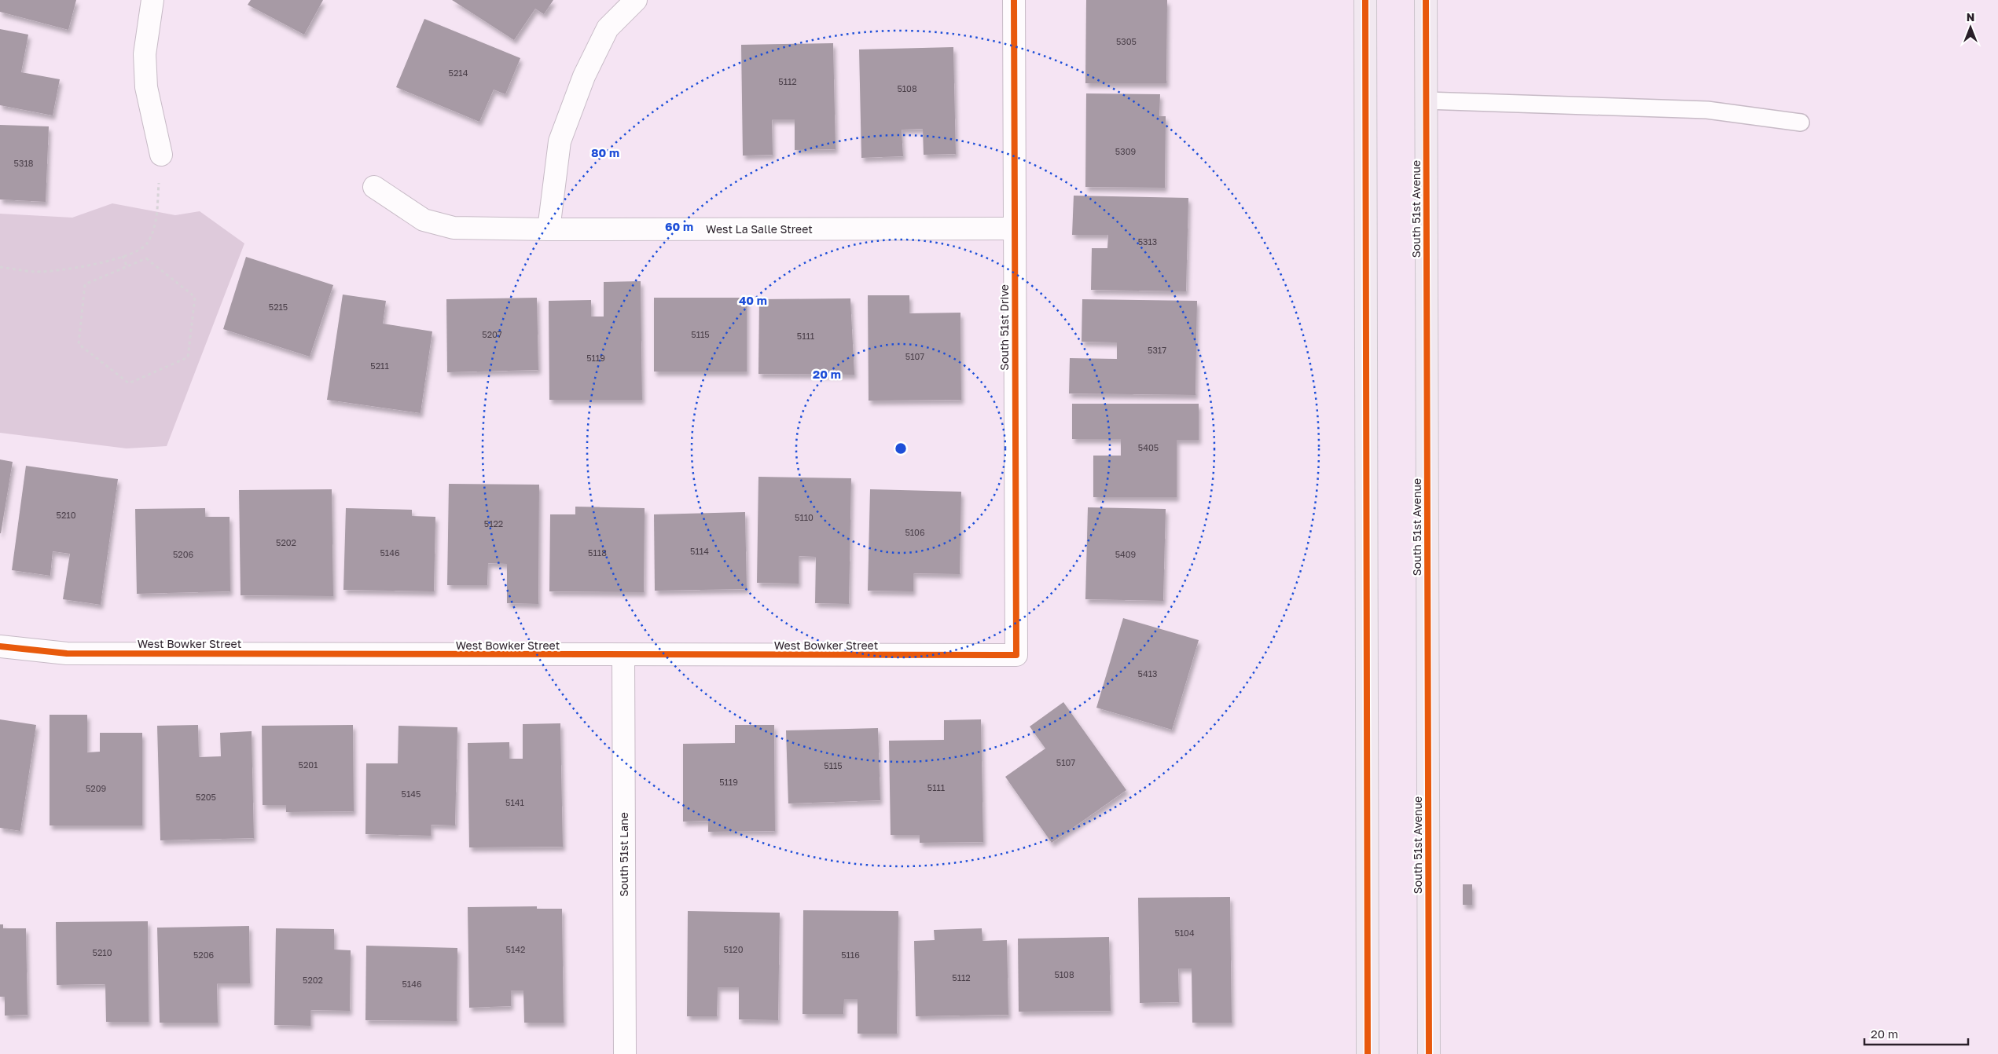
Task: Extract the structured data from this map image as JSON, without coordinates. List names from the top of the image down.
{
  "streets": {
    "main road": ["South 51st Avenue"],
    "street": [
      "West La Salle Street",
      "South 51st Drive",
      "West Bowker Street",
      "South 51st Lane"
    ]
  },
  "crossings": [
    ["West La Salle Street", "South 51st Drive"],
    ["South 51st Drive", "West Bowker Street"],
    ["West Bowker Street", "South 51st Lane"]
  ],
  "house_numbers": [
    "5305",
    "5214",
    "5112",
    "5108",
    "5309",
    "5318",
    "5313",
    "5215",
    "5207",
    "5115",
    "5111",
    "5317",
    "5107",
    "5119",
    "5211",
    "5405",
    "5210",
    "5110",
    "5122",
    "5106",
    "5202",
    "5114",
    "5146",
    "5118",
    "5206",
    "5409",
    "5413",
    "5107",
    "5201",
    "5115",
    "5119",
    "5111",
    "5209",
    "5145",
    "5205",
    "5141",
    "5104",
    "5142",
    "5120",
    "5210",
    "5206",
    "5116",
    "5108",
    "5112",
    "5202",
    "5146"
  ],
  "scale_bar": "20 m",
  "north": "top",
  "rings": [
    "80 m",
    "60 m",
    "40 m",
    "20 m"
  ]
}
